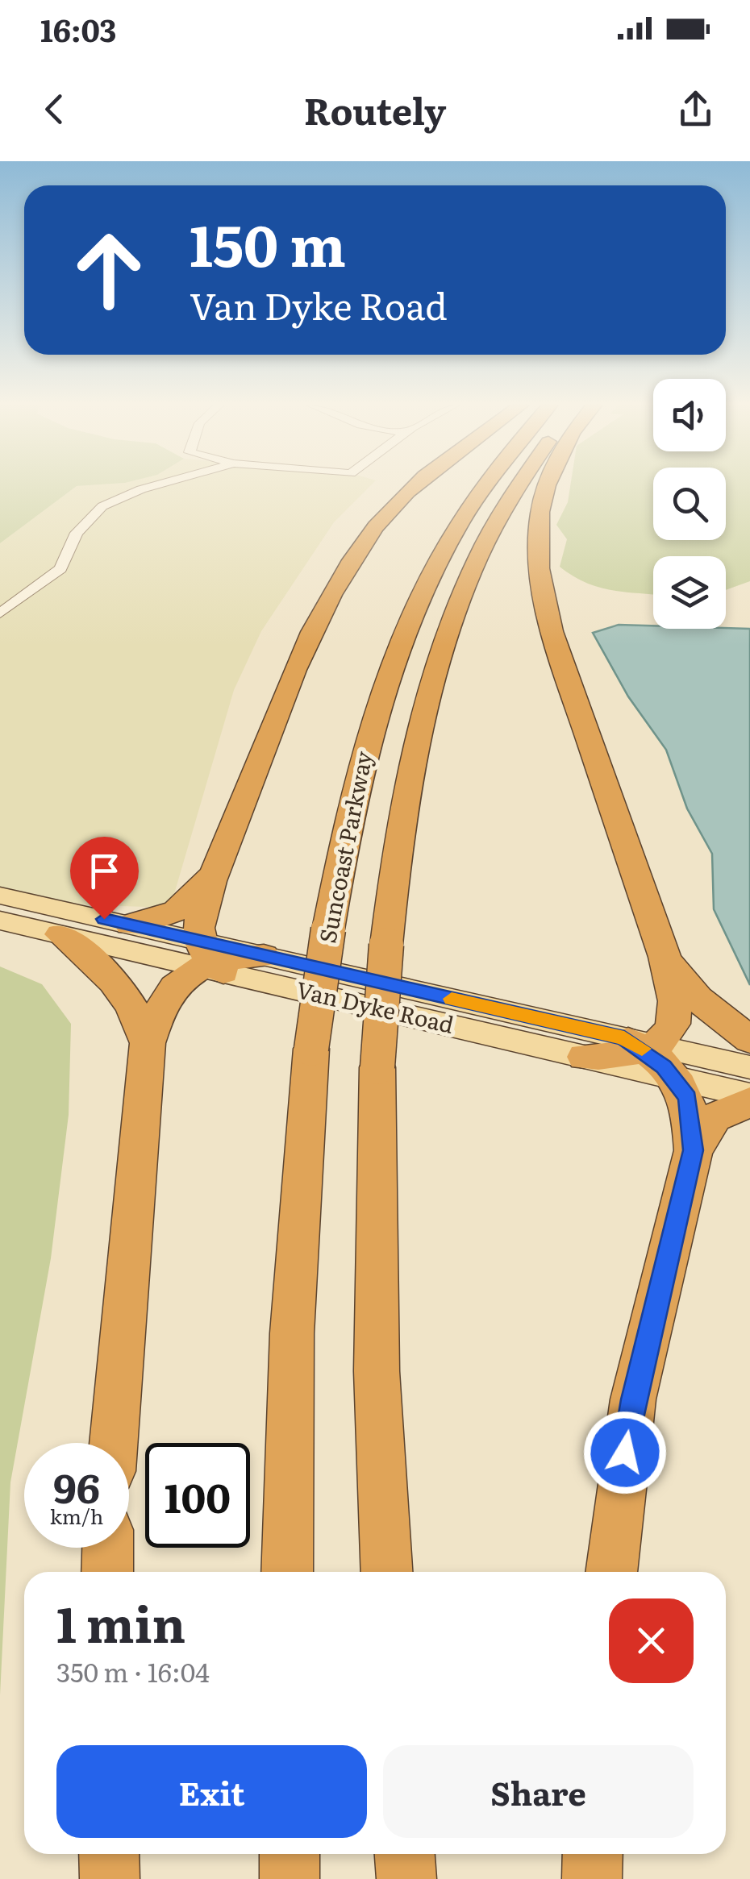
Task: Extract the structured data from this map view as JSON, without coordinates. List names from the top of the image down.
{
  "streets": {
    "highway": ["Suncoast Parkway"],
    "main road": ["Van Dyke Road"]
  },
  "page": {
    "status": "16:03",
    "header": "Routely",
    "turn": ["150 m", "Van Dyke Road"],
    "speed": "96 km/h",
    "limit": "100",
    "heading": ["1 min", "350 m · 16:04"],
    "buttons": ["Exit", "Share"]
  }
}
